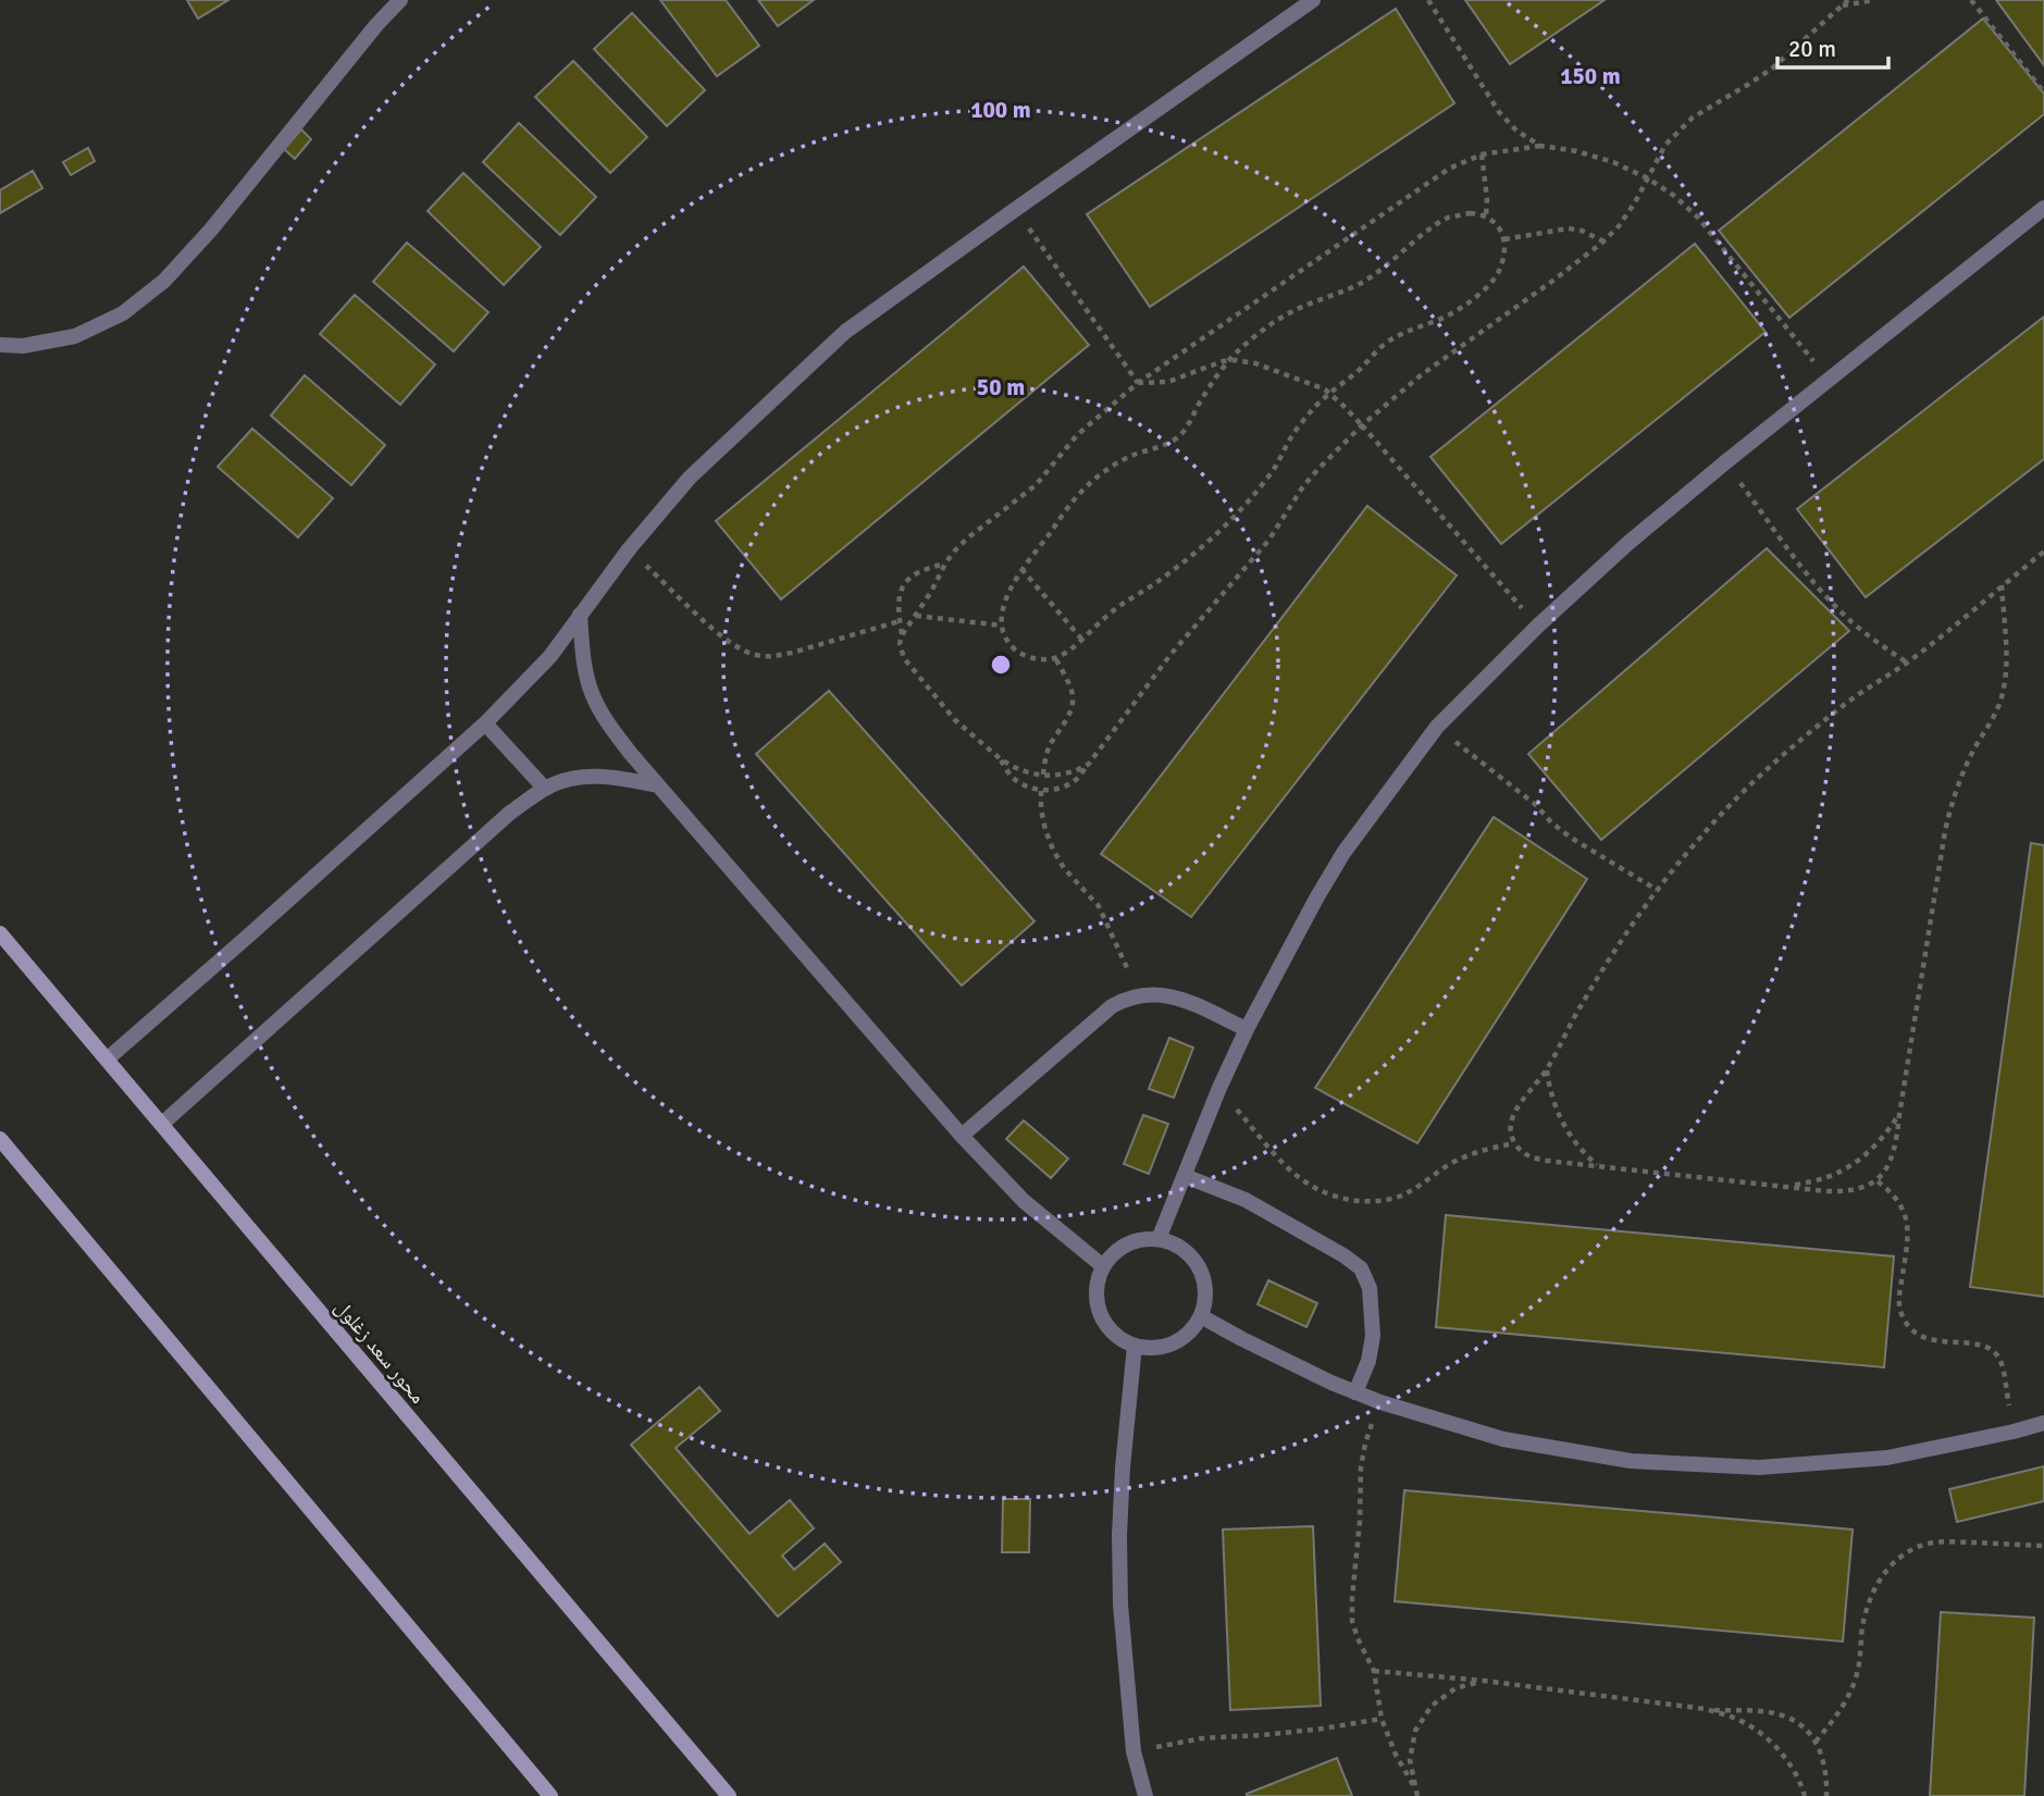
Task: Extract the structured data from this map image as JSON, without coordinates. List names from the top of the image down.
{
  "streets": {
    "main road": ["محور سعد زغلول"]
  },
  "scale_bar": "20 m",
  "rings": ["150 m", "100 m", "50 m"]
}
